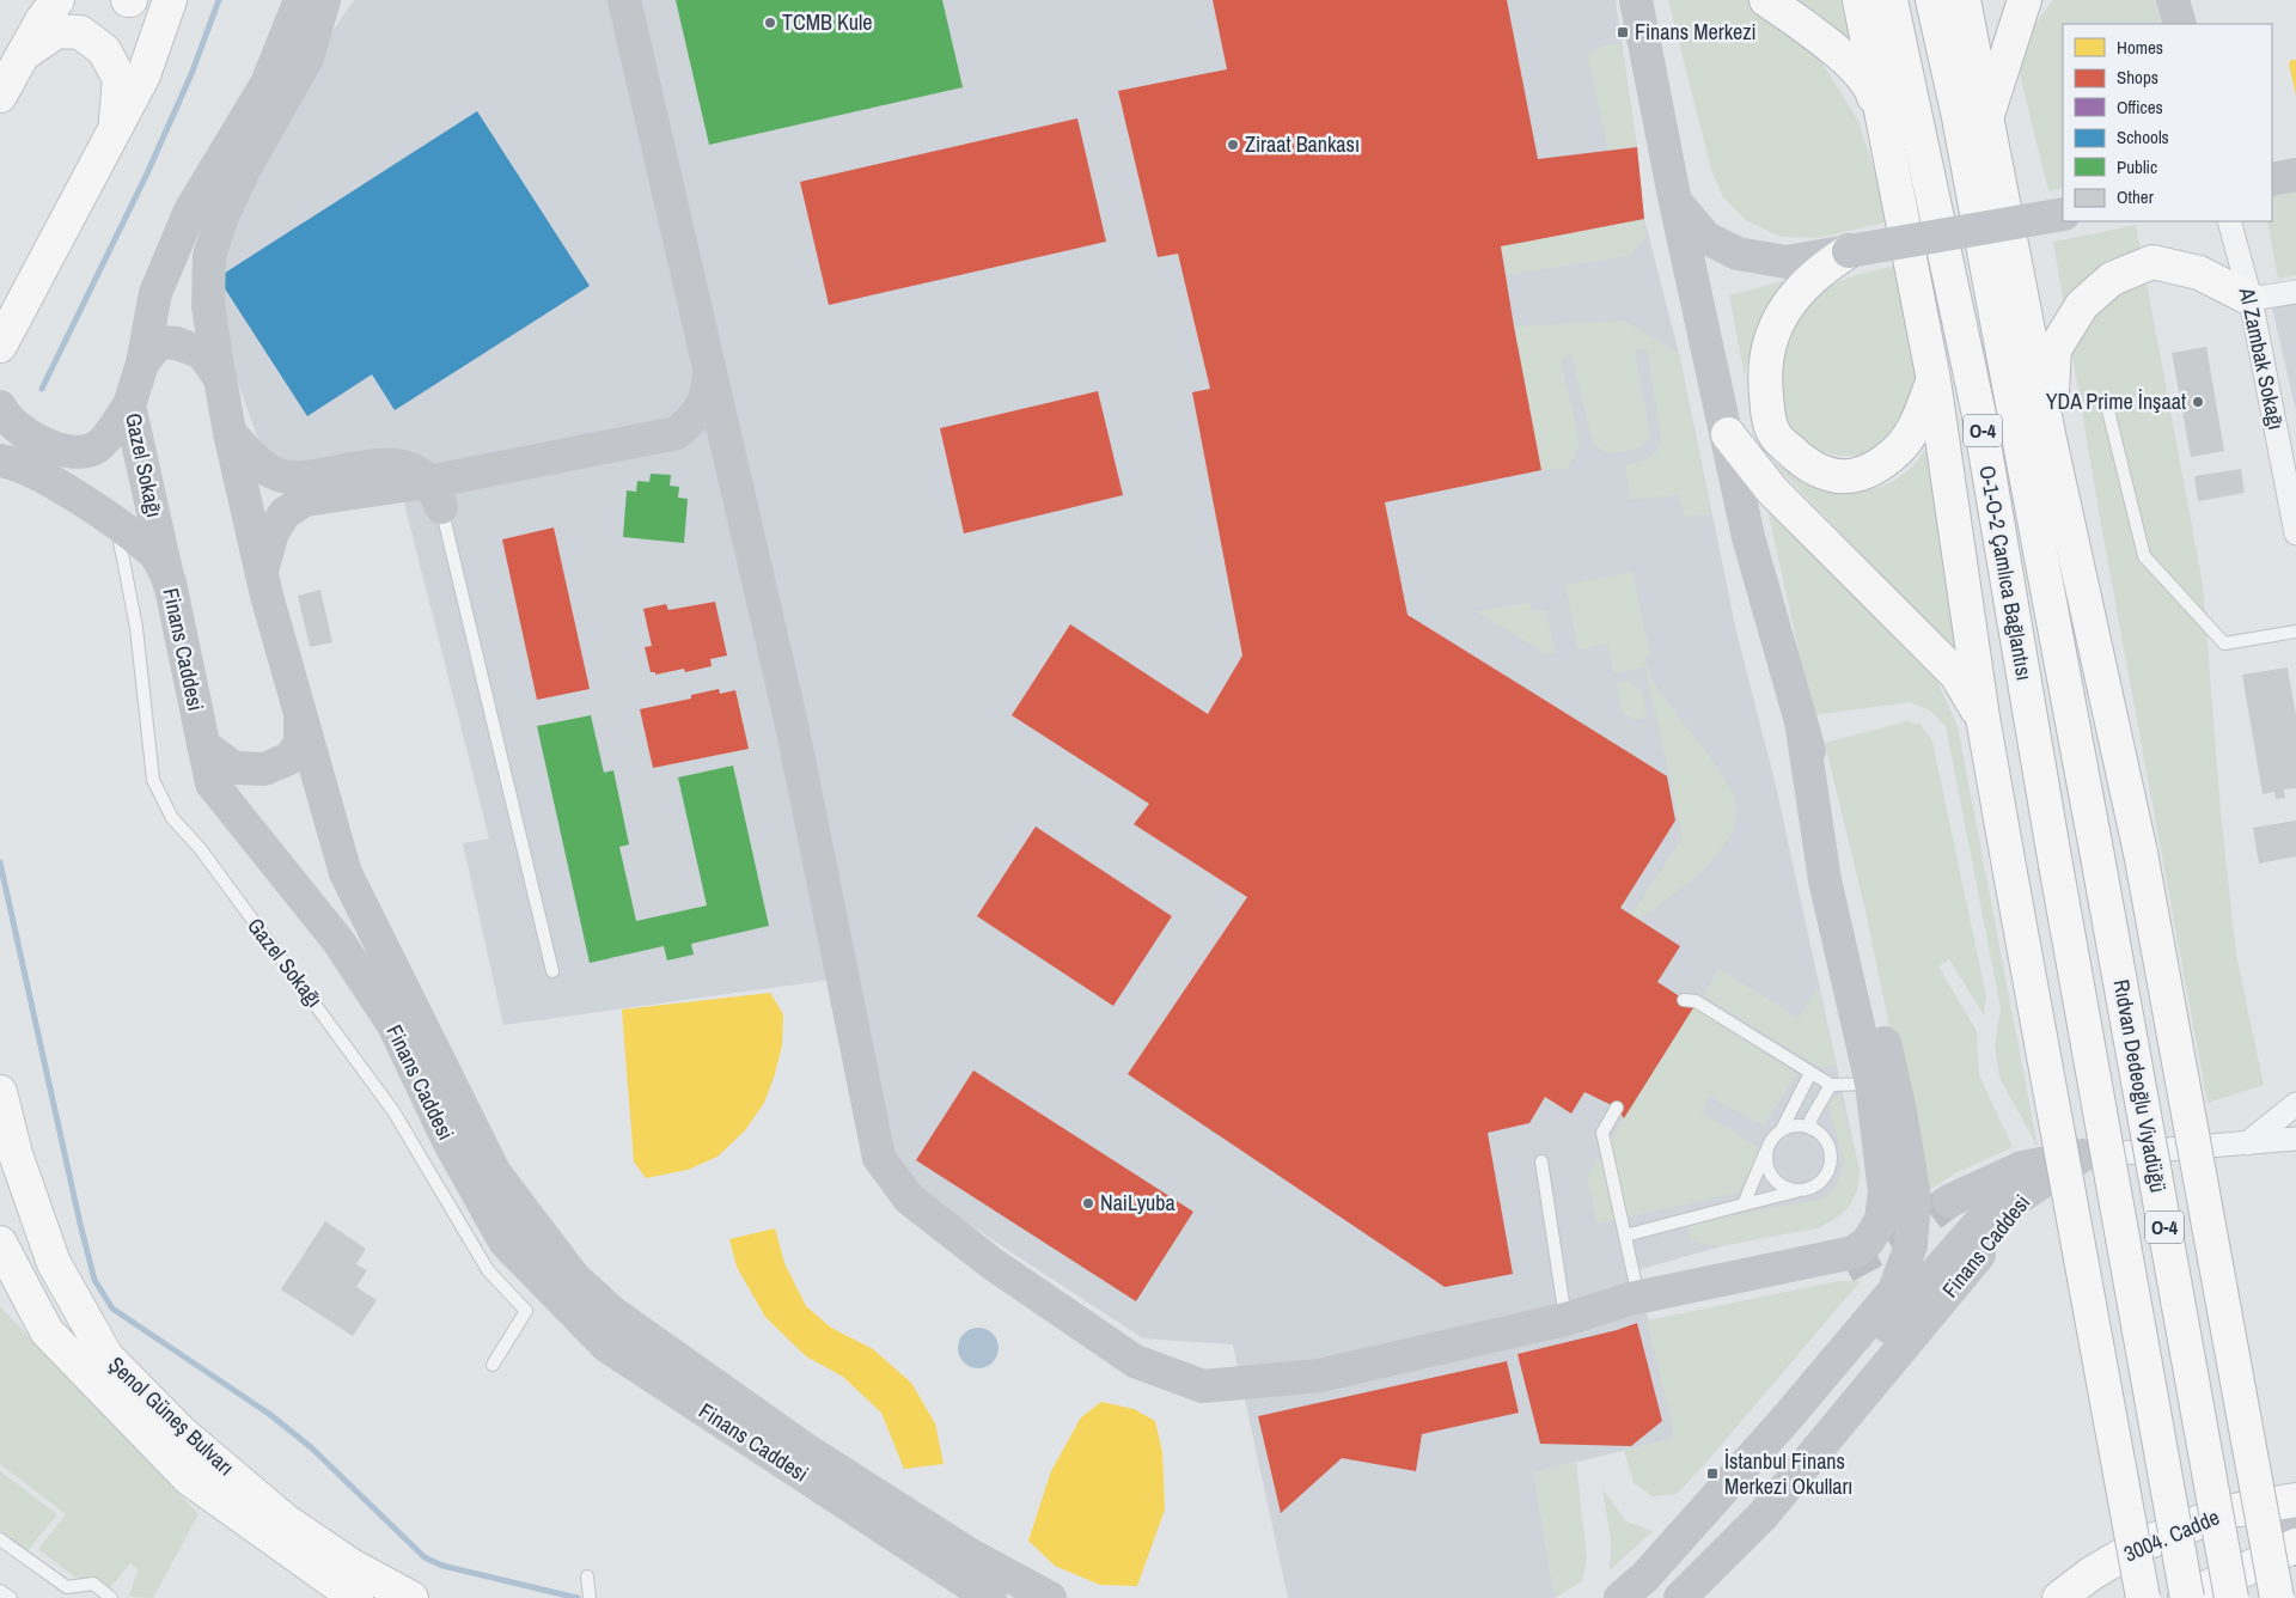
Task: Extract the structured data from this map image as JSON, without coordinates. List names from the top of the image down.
{
  "streets": {
    "main road": [
      "O-4",
      "O-1-O-2 Çamlıca Bağlantısı",
      "Rıdvan Dedeoğlu Viyadüğü",
      "Şenol Güneş Bulvarı",
      "3004. Cadde"
    ],
    "street": ["Al Zambak Sokağı", "Gazel Sokağı", "Finans Caddesi"]
  },
  "crossings": [
    ["Gazel Sokağı", "Finans Caddesi"],
    ["O-1-O-2 Çamlıca Bağlantısı", "Rıdvan Dedeoğlu Viyadüğü"]
  ],
  "places": {
    "other": [
      "TCMB Kule",
      "Ziraat Bankası",
      "YDA Prime İnşaat",
      "NaiLyuba"
    ],
    "transit": ["Finans Merkezi", "İstanbul Finans Merkezi Okulları"]
  },
  "legend": [
    "Homes",
    "Shops",
    "Offices",
    "Schools",
    "Public",
    "Other"
  ]
}
